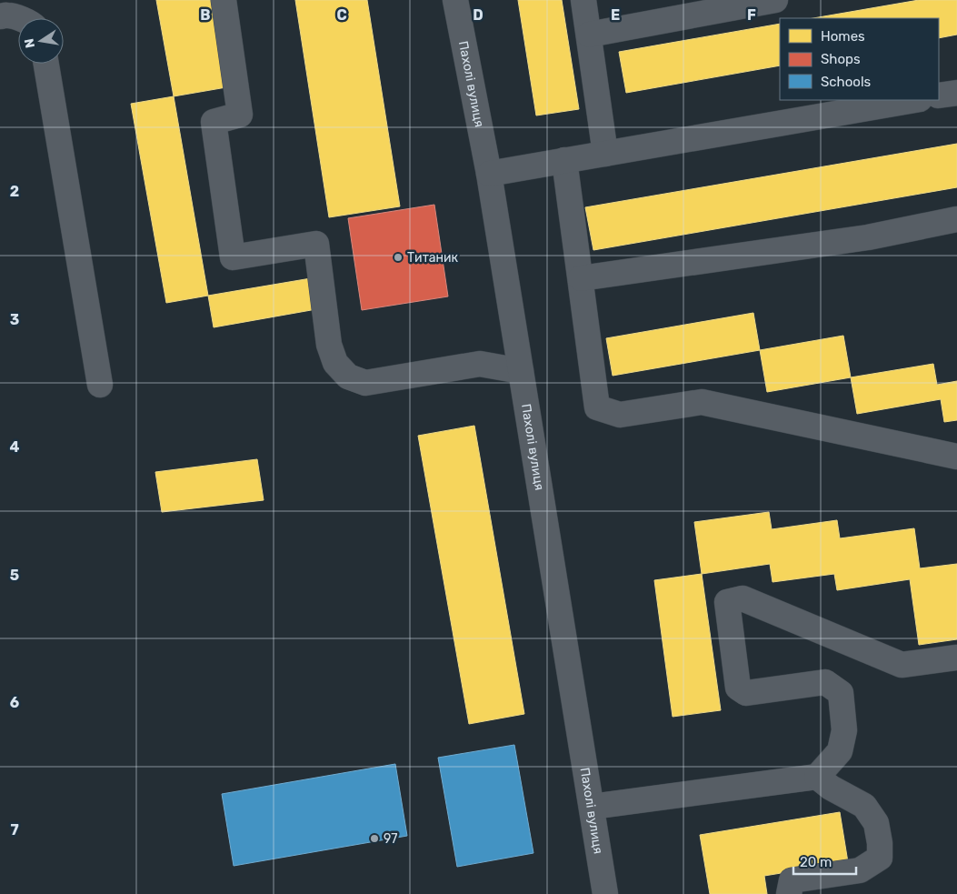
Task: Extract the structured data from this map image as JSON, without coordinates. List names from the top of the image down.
{
  "streets": {
    "street": ["Пахолі вулиця"]
  },
  "places": ["Титаник", "97"],
  "legend": ["Homes", "Shops", "Schools"],
  "scale_bar": "20 m",
  "north": "left",
  "grid": {
    "columns": [
      "B",
      "C",
      "D",
      "E",
      "F"
    ],
    "rows": [
      "2",
      "3",
      "4",
      "5",
      "6",
      "7"
    ]
  }
}
